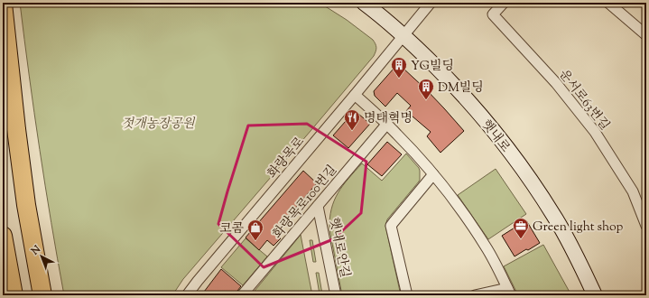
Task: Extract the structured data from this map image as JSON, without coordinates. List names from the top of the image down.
{
  "streets": {
    "main road": ["햇내로"],
    "street": [
      "운서로63번길",
      "화랑목로",
      "화랑목로100번길",
      "햇내로안길"
    ]
  },
  "crossings": [
    ["햇내로", "화랑목로"],
    ["화랑목로100번길", "햇내로안길"]
  ],
  "parks": ["젓개농장공원"],
  "places": {
    "building": ["YG빌딩", "DM빌딩"],
    "restaurant": ["명태혁명"],
    "office": ["Green light shop"],
    "shop": ["코콤"]
  },
  "north": "top left"
}
